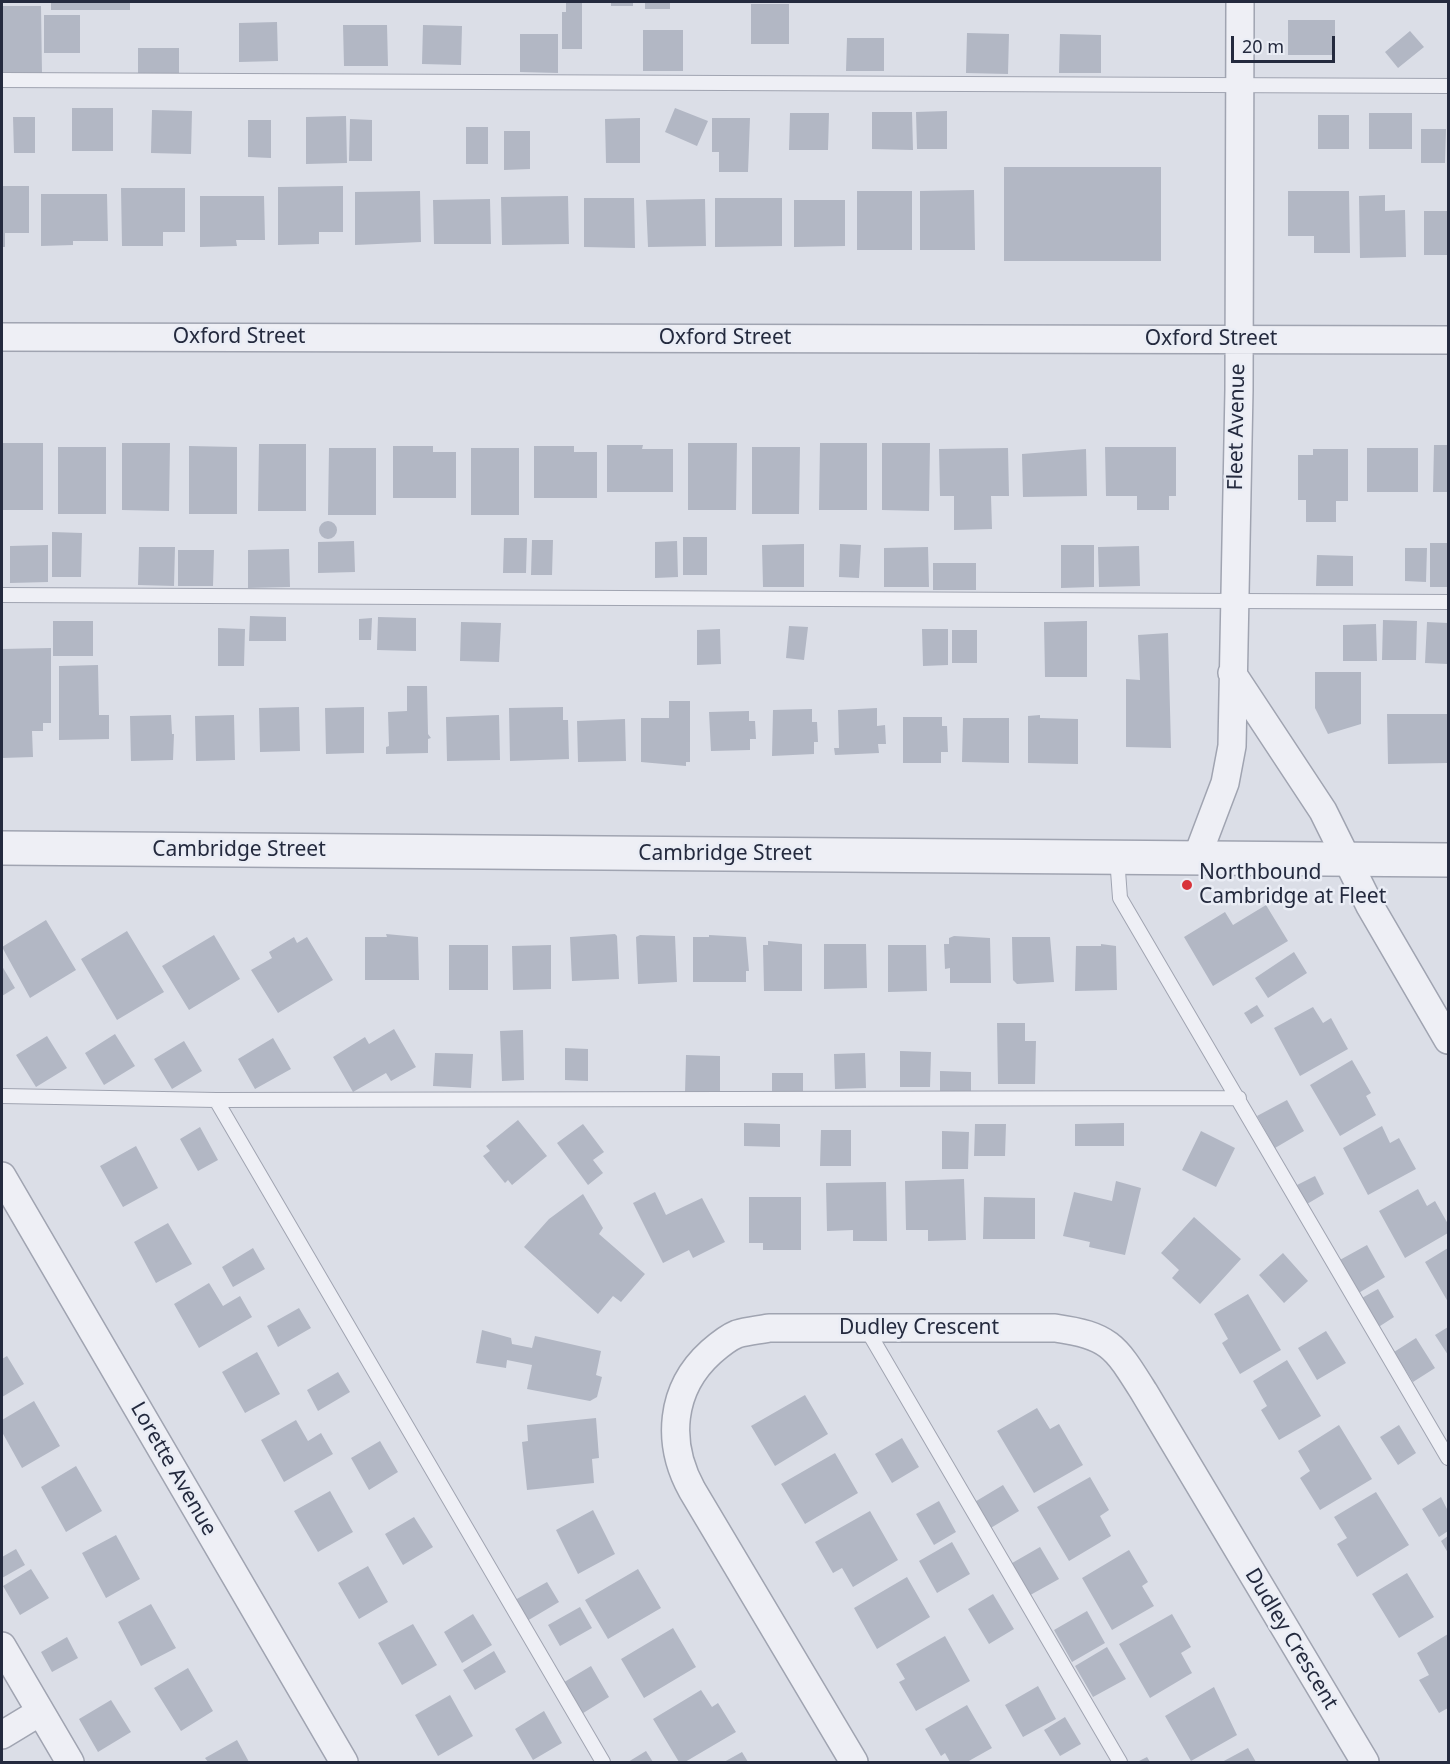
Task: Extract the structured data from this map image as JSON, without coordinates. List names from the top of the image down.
{
  "streets": {
    "street": [
      "Oxford Street",
      "Fleet Avenue",
      "Cambridge Street",
      "Dudley Crescent",
      "Lorette Avenue"
    ]
  },
  "crossings": [
    ["Oxford Street", "Fleet Avenue"],
    ["Fleet Avenue", "Cambridge Street"]
  ],
  "places": ["Northbound Cambridge at Fleet"],
  "scale_bar": "20 m"
}
